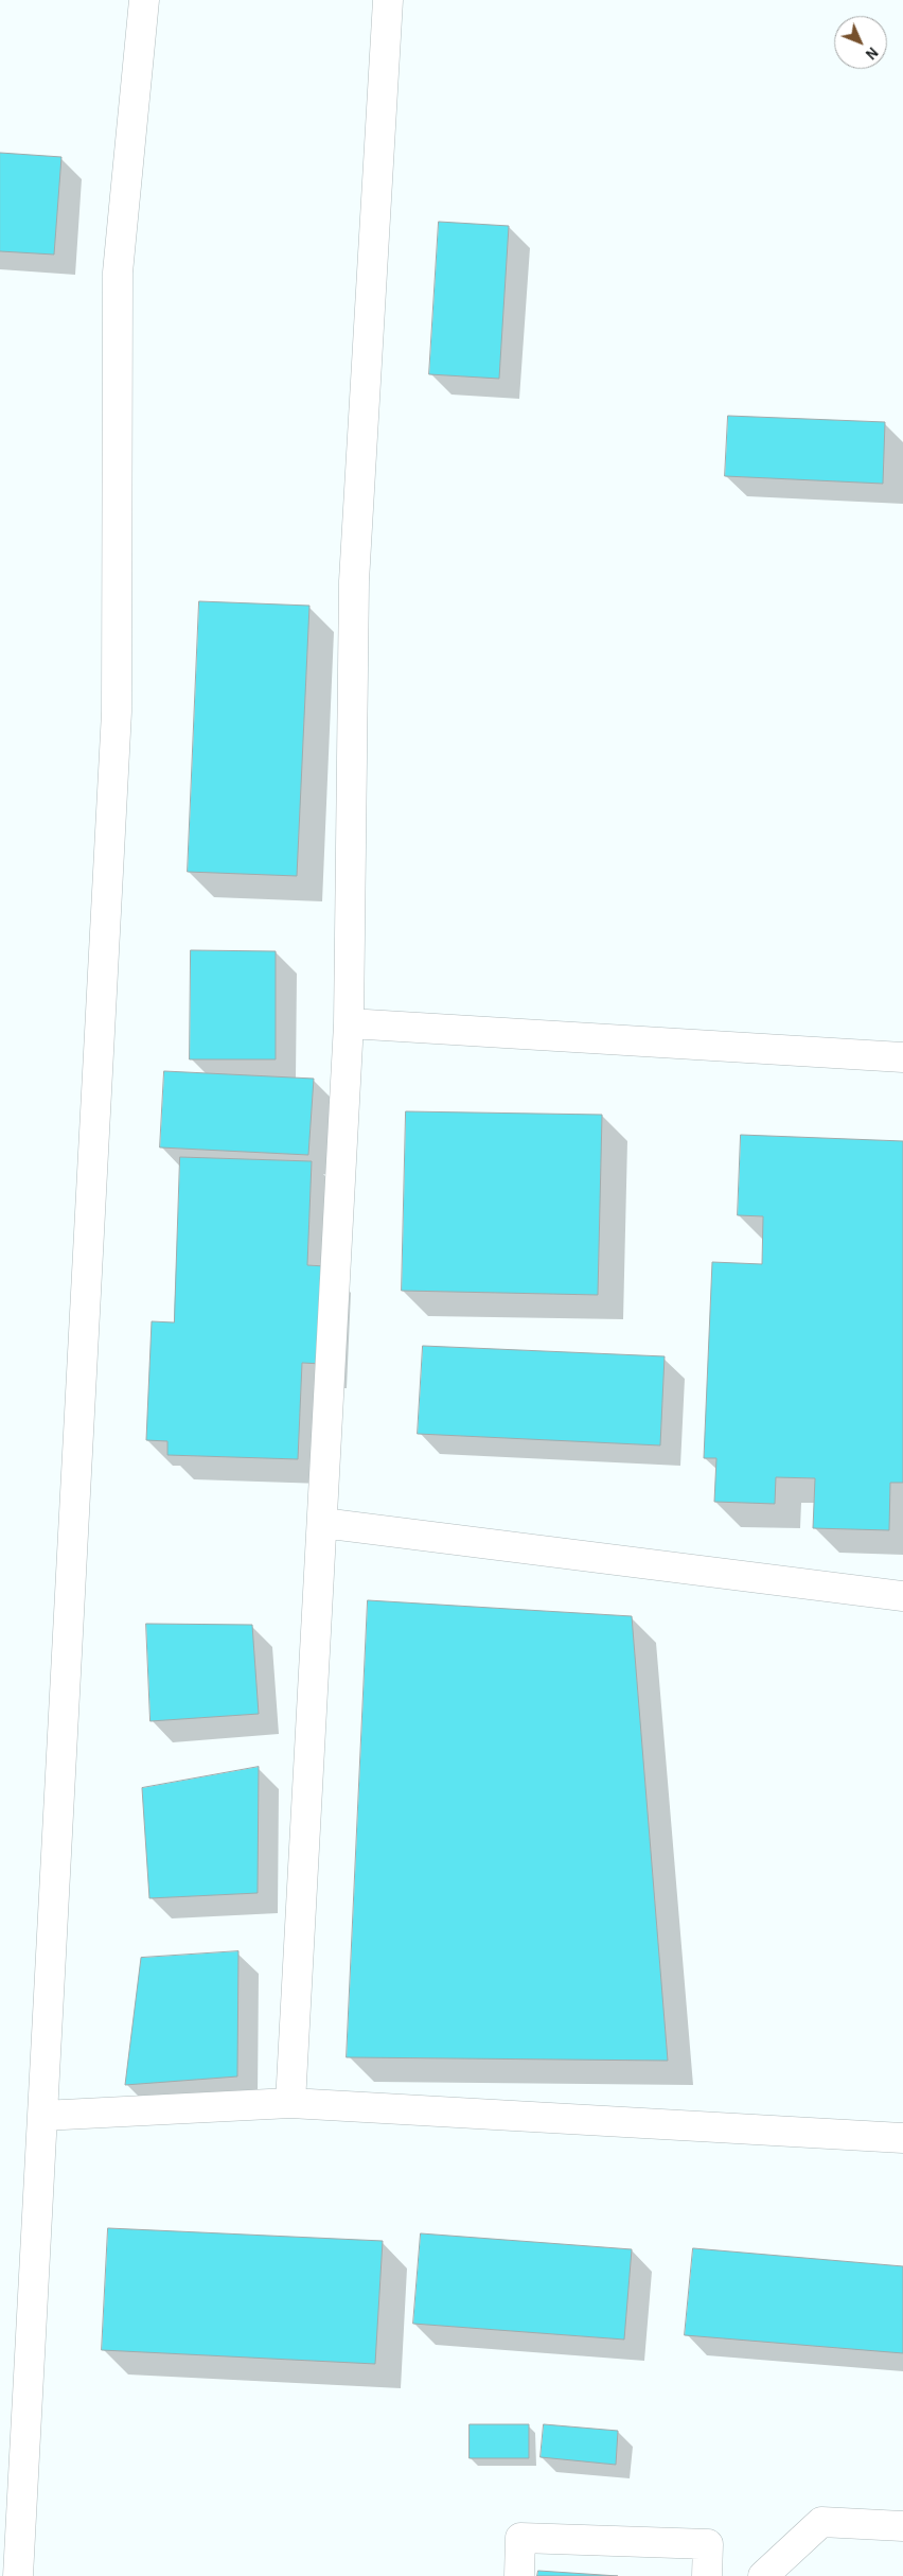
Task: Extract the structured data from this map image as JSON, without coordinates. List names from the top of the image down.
{
  "north": "bottom right"
}
